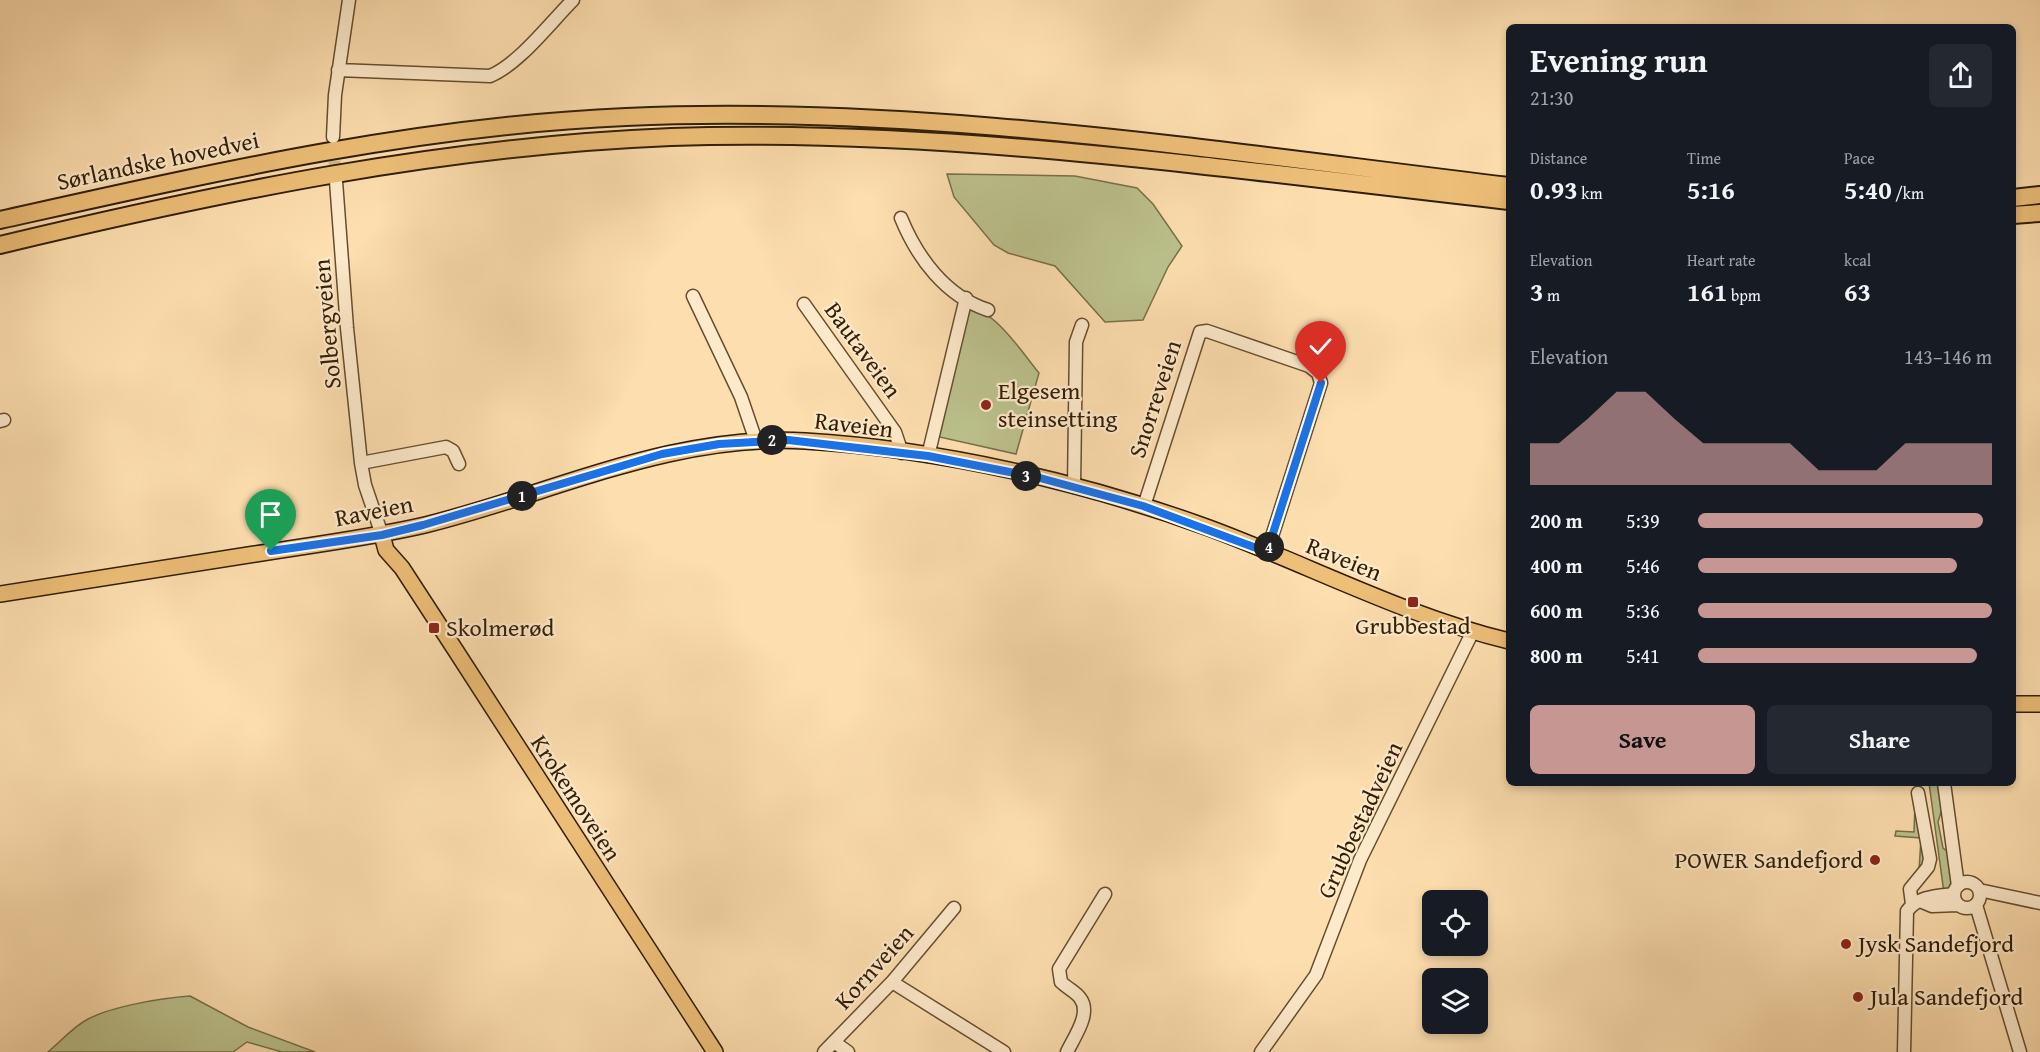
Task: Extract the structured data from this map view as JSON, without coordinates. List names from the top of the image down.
{
  "streets": {
    "highway": ["Sørlandske hovedvei"],
    "main road": ["Raveien", "Krokemoveien"],
    "street": [
      "Solbergveien",
      "Bautaveien",
      "Snorreveien",
      "Grubbestadveien",
      "Kornveien"
    ]
  },
  "crossings": [
    ["Solbergveien", "Raveien"],
    ["Solbergveien", "Krokemoveien"],
    ["Bautaveien", "Raveien"],
    ["Snorreveien", "Raveien"],
    ["Raveien", "Krokemoveien"],
    ["Raveien", "Grubbestadveien"]
  ],
  "places": {
    "other": [
      "Elgesem steinsetting",
      "POWER Sandefjord",
      "Jysk Sandefjord",
      "Jula Sandefjord"
    ],
    "transit": ["Grubbestad", "Skolmerød"]
  },
  "page": {
    "heading": ["Evening run", "21:30"],
    "stats": [
      ["Distance", "0.93 km"],
      ["Time", "5:16"],
      ["Pace", "5:40 /km"],
      ["Elevation", "3 m"],
      ["Heart rate", "161 bpm"],
      ["kcal", "63"]
    ],
    "chart": ["Elevation", "143–146 m"],
    "pins": [
      "2",
      "3",
      "1",
      "4"
    ],
    "list": [
      {
        "name": "200 m",
        "note": "5:39"
      },
      {
        "name": "400 m",
        "note": "5:46"
      },
      {
        "name": "600 m",
        "note": "5:36"
      },
      {
        "name": "800 m",
        "note": "5:41"
      }
    ],
    "buttons": ["Save", "Share"]
  }
}
